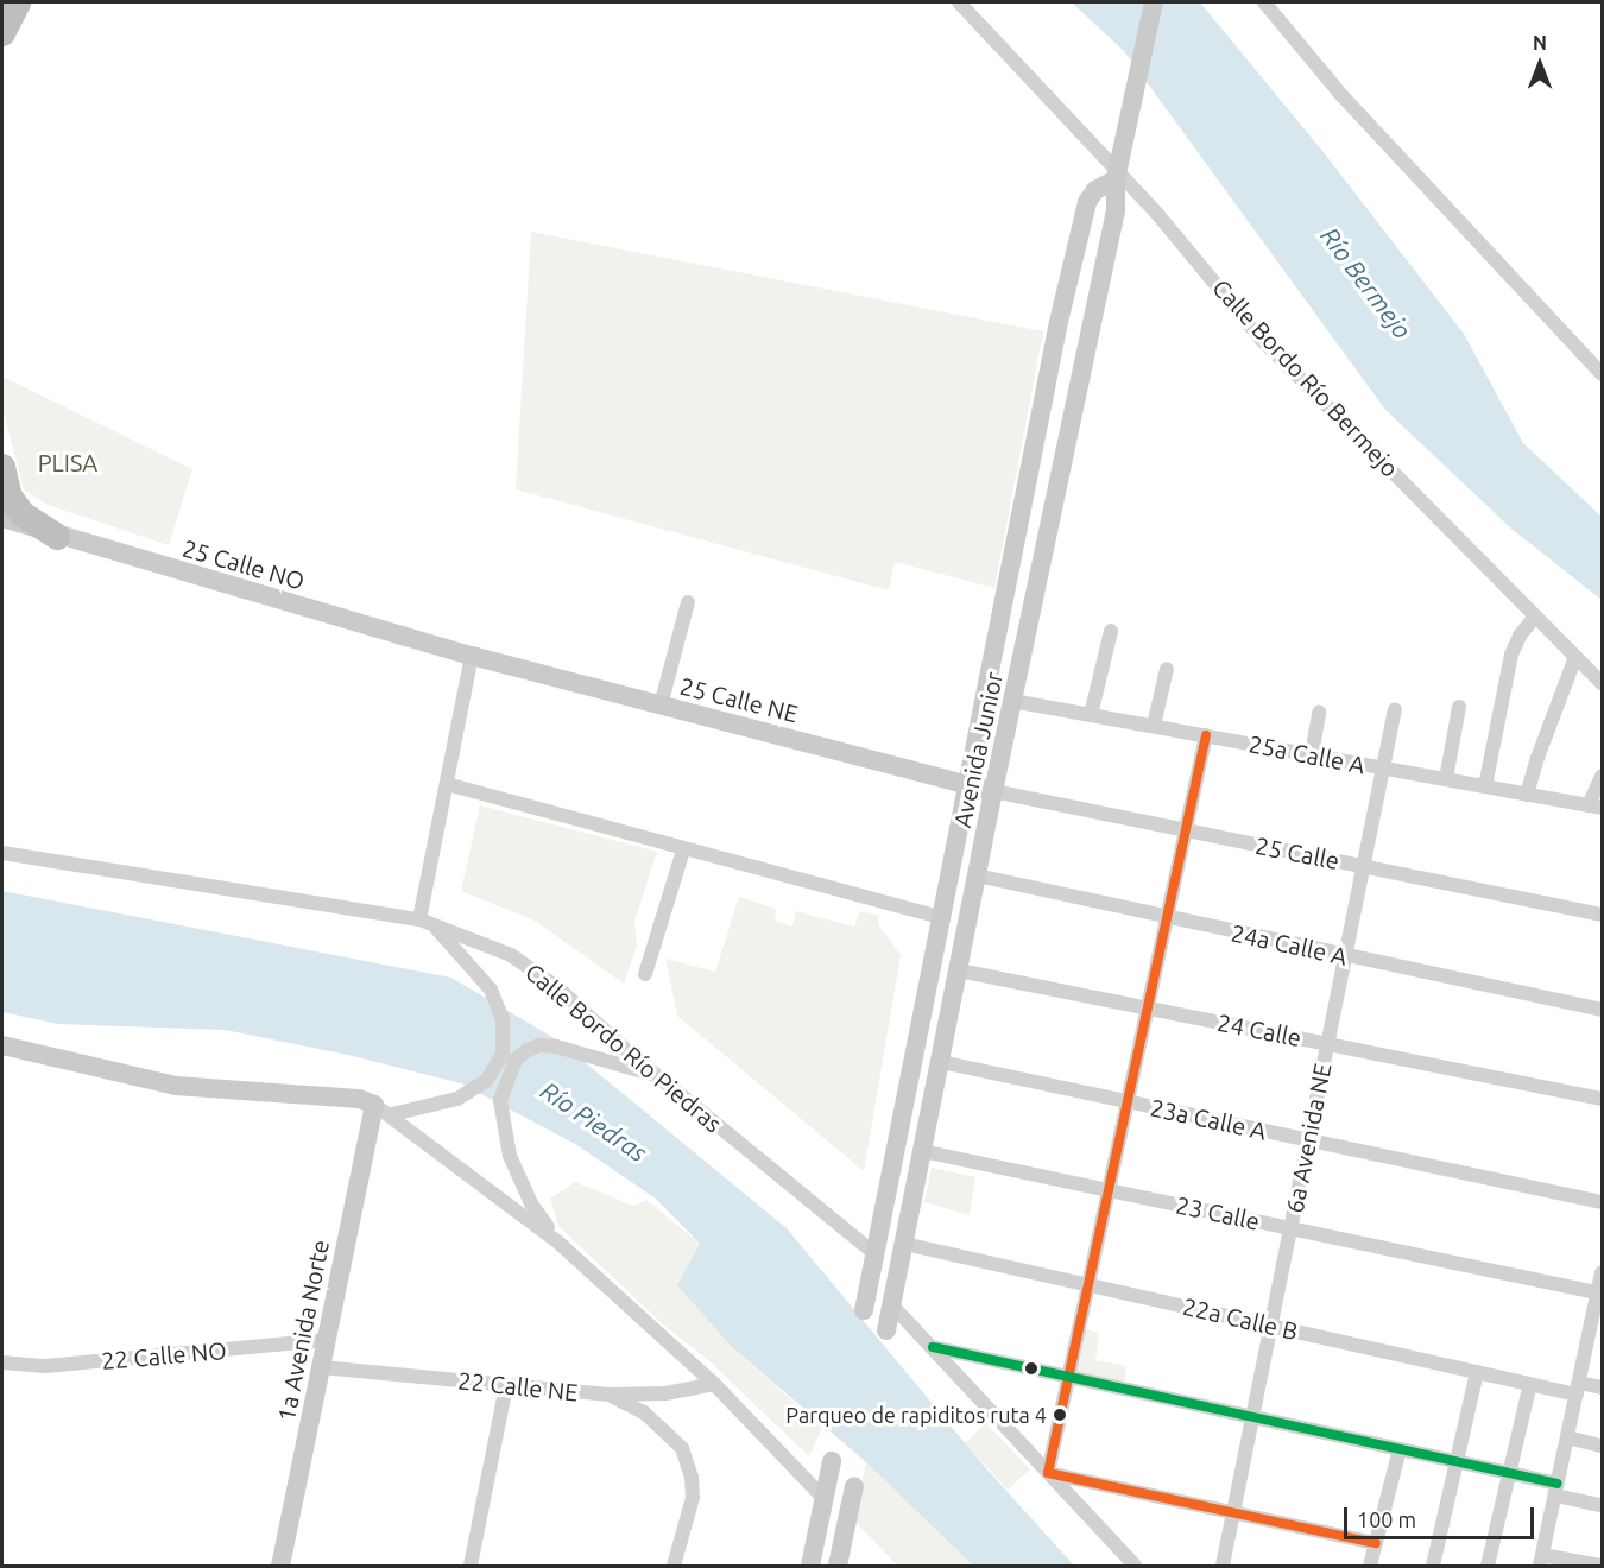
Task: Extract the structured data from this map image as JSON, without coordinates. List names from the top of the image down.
{
  "streets": {
    "main road": [
      "25 Calle NO",
      "25 Calle NE",
      "Avenida Junior",
      "1a Avenida Norte"
    ],
    "street": [
      "Calle Bordo Río Bermejo",
      "25a Calle A",
      "25 Calle",
      "24a Calle A",
      "24 Calle",
      "Calle Bordo Río Piedras",
      "23a Calle A",
      "6a Avenida NE",
      "23 Calle",
      "22a Calle B",
      "22 Calle NO",
      "22 Calle NE"
    ]
  },
  "crossings": [
    ["Calle Bordo Río Bermejo", "Avenida Junior"],
    ["25 Calle NO", "25 Calle NE"],
    ["25 Calle NE", "Avenida Junior"],
    ["25 Calle NE", "25 Calle"],
    ["Avenida Junior", "25a Calle A"],
    ["Avenida Junior", "25 Calle"],
    ["Avenida Junior", "24a Calle A"],
    ["Avenida Junior", "24 Calle"],
    ["Avenida Junior", "Calle Bordo Río Piedras"],
    ["Avenida Junior", "23a Calle A"],
    ["Avenida Junior", "23 Calle"],
    ["Avenida Junior", "22a Calle B"],
    ["25a Calle A", "6a Avenida NE"],
    ["25 Calle", "6a Avenida NE"],
    ["24a Calle A", "6a Avenida NE"],
    ["24 Calle", "6a Avenida NE"],
    ["23a Calle A", "6a Avenida NE"],
    ["6a Avenida NE", "23 Calle"],
    ["6a Avenida NE", "22a Calle B"],
    ["1a Avenida Norte", "22 Calle NO"],
    ["1a Avenida Norte", "22 Calle NE"]
  ],
  "water": ["Río Bermejo", "Río Piedras"],
  "parks": ["PLISA"],
  "places": ["Parqueo de rapiditos ruta 4"],
  "scale_bar": "100 m",
  "north": "top"
}
